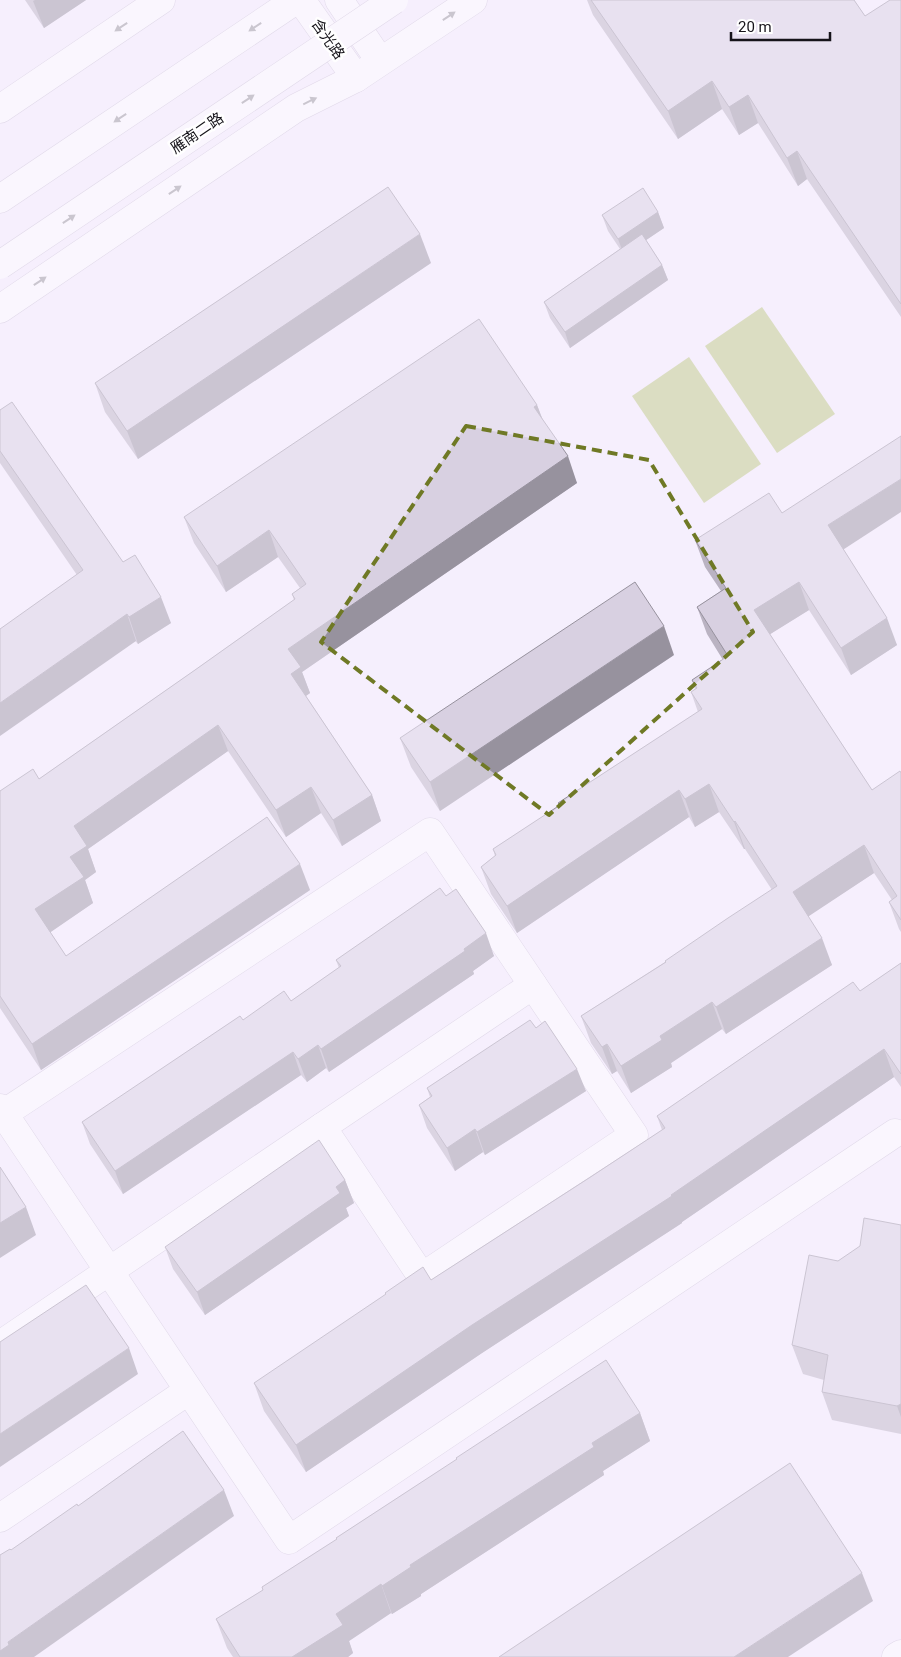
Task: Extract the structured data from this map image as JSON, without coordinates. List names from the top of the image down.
{
  "streets": {
    "street": ["含光路", "雁南二路"]
  },
  "scale_bar": "20 m"
}
